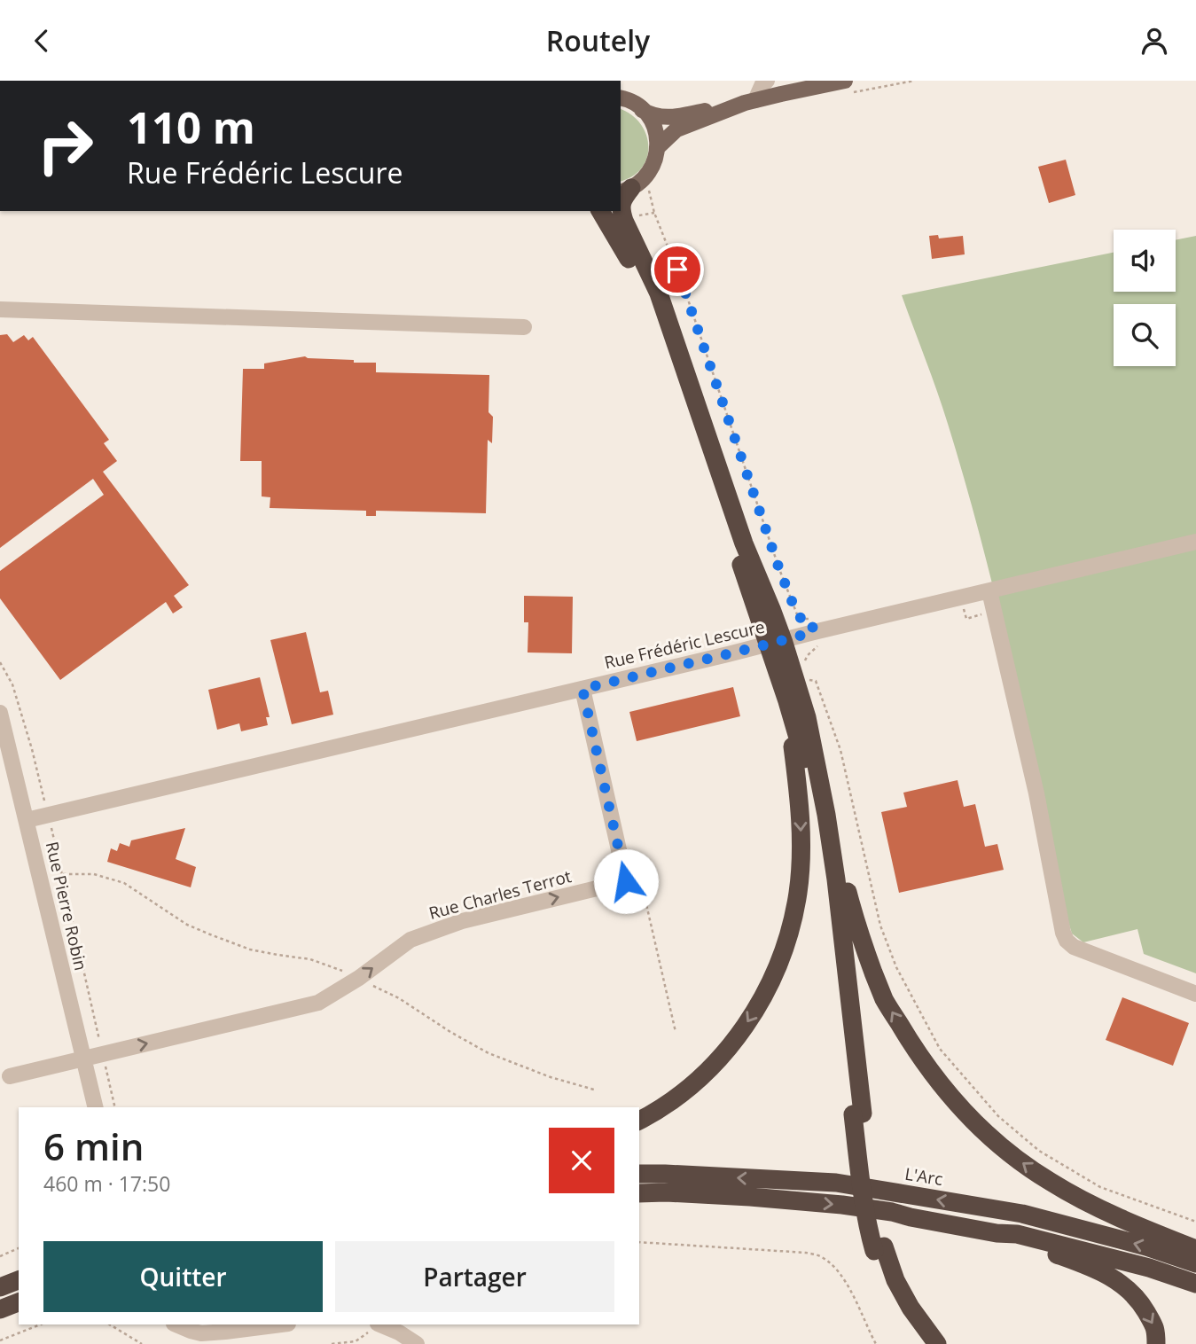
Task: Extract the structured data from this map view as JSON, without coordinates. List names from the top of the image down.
{
  "streets": {
    "highway": ["L'Arc"],
    "street": ["Rue Frédéric Lescure", "Rue Charles Terrot", "Rue Pierre Robin"]
  },
  "crossings": [
    ["Rue Frédéric Lescure", "Rue Charles Terrot"],
    ["Rue Frédéric Lescure", "Rue Pierre Robin"],
    ["Rue Charles Terrot", "Rue Pierre Robin"]
  ],
  "one_way": ["Rue Charles Terrot"],
  "page": {
    "header": "Routely",
    "turn": ["110 m", "Rue Frédéric Lescure"],
    "heading": ["6 min", "460 m · 17:50"],
    "buttons": ["Quitter", "Partager"]
  }
}
